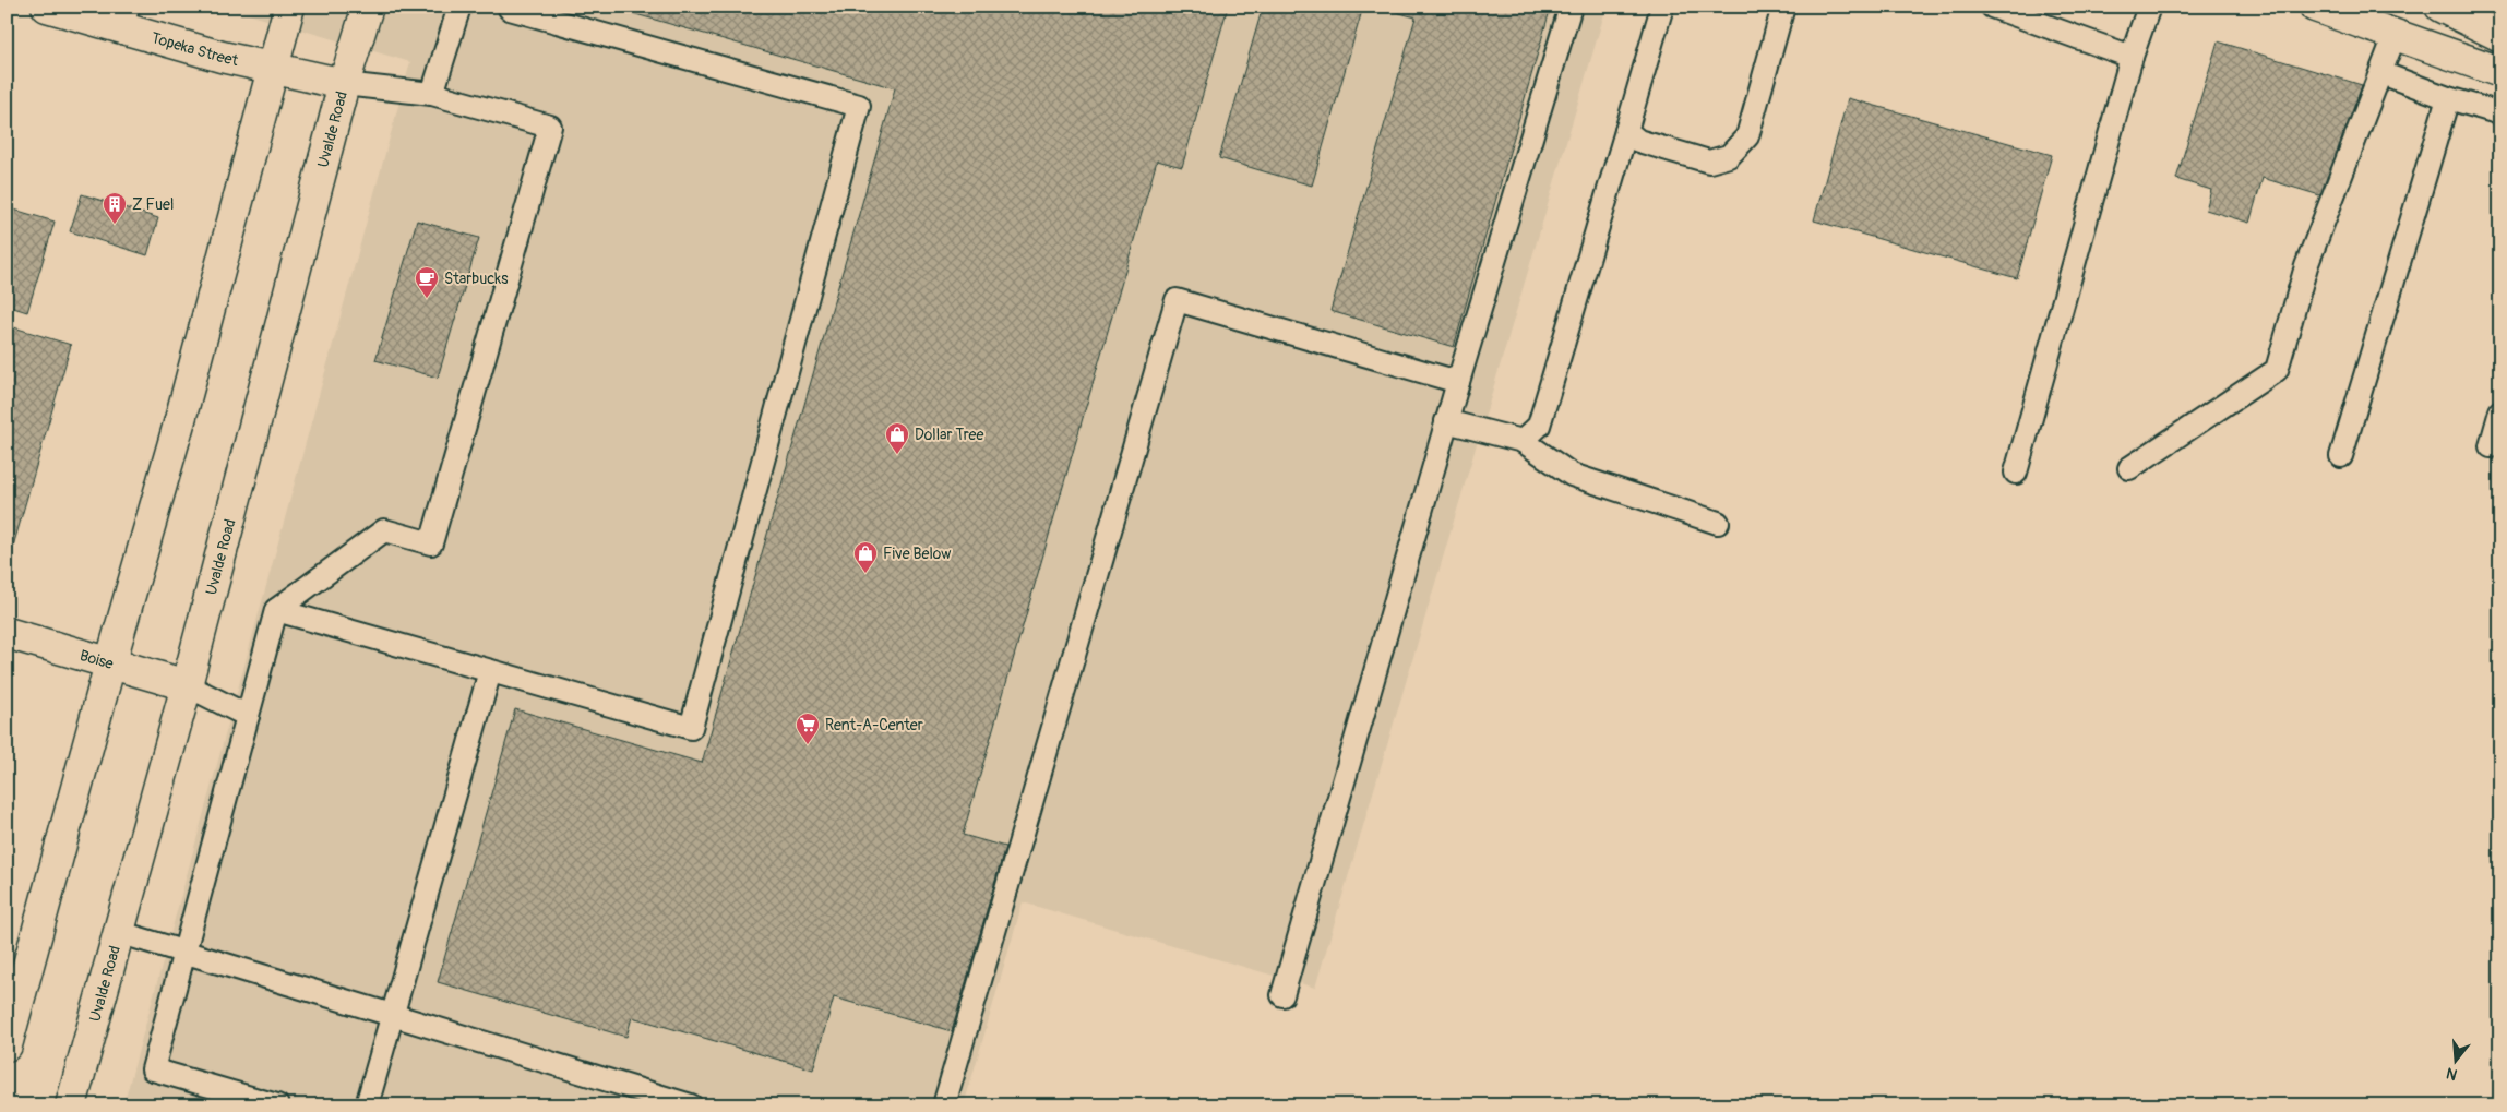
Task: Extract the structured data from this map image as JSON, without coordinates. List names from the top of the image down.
{
  "streets": {
    "main road": ["Topeka Street", "Uvalde Road", "Boise"]
  },
  "crossings": [
    ["Topeka Street", "Uvalde Road"],
    ["Uvalde Road", "Boise"]
  ],
  "places": {
    "building": ["Z Fuel"],
    "cafe": ["Starbucks"],
    "shop": ["Dollar Tree", "Five Below"],
    "supermarket": ["Rent-A-Center"]
  },
  "north": "bottom"
}
